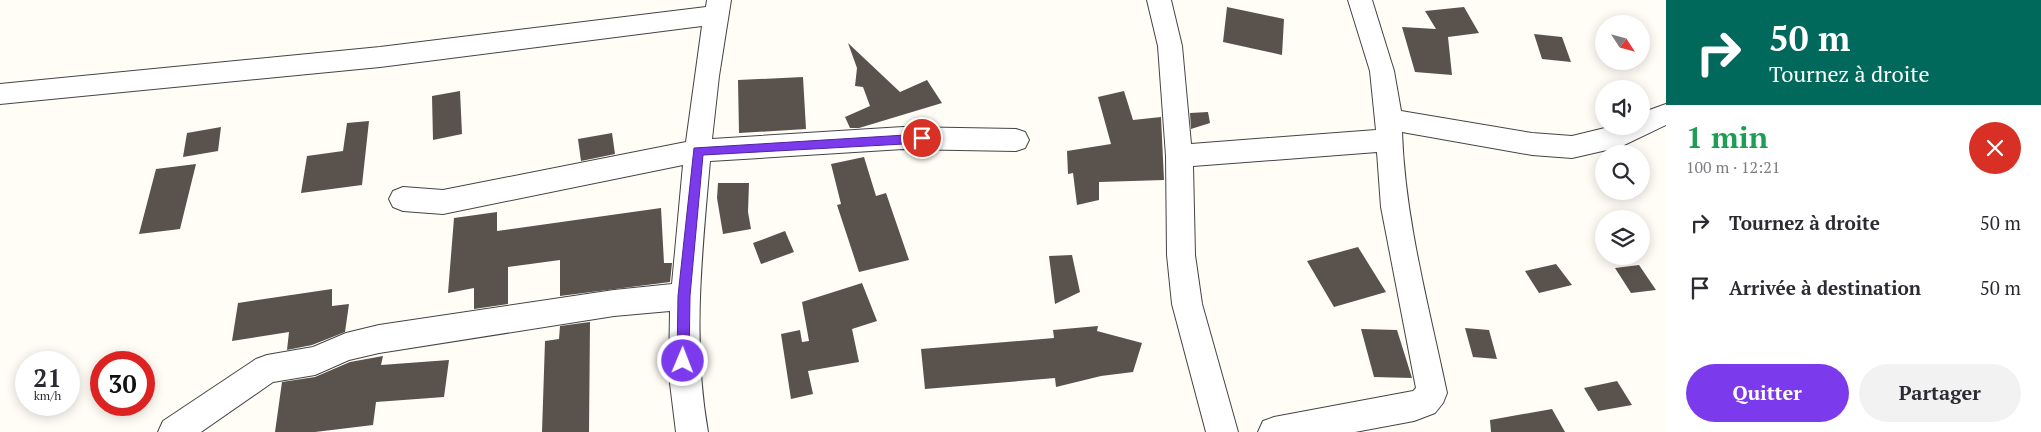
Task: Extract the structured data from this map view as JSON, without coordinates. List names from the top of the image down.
{
  "north": "bottom right",
  "page": {
    "turn": ["50 m", "Tournez à droite"],
    "heading": ["1 min", "100 m · 12:21"],
    "list": [
      {
        "name": "Tournez à droite",
        "value": "50 m"
      },
      {
        "name": "Arrivée à destination",
        "value": "50 m"
      }
    ],
    "speed": "21 km/h",
    "limit": "30",
    "buttons": ["Quitter", "Partager"]
  }
}
